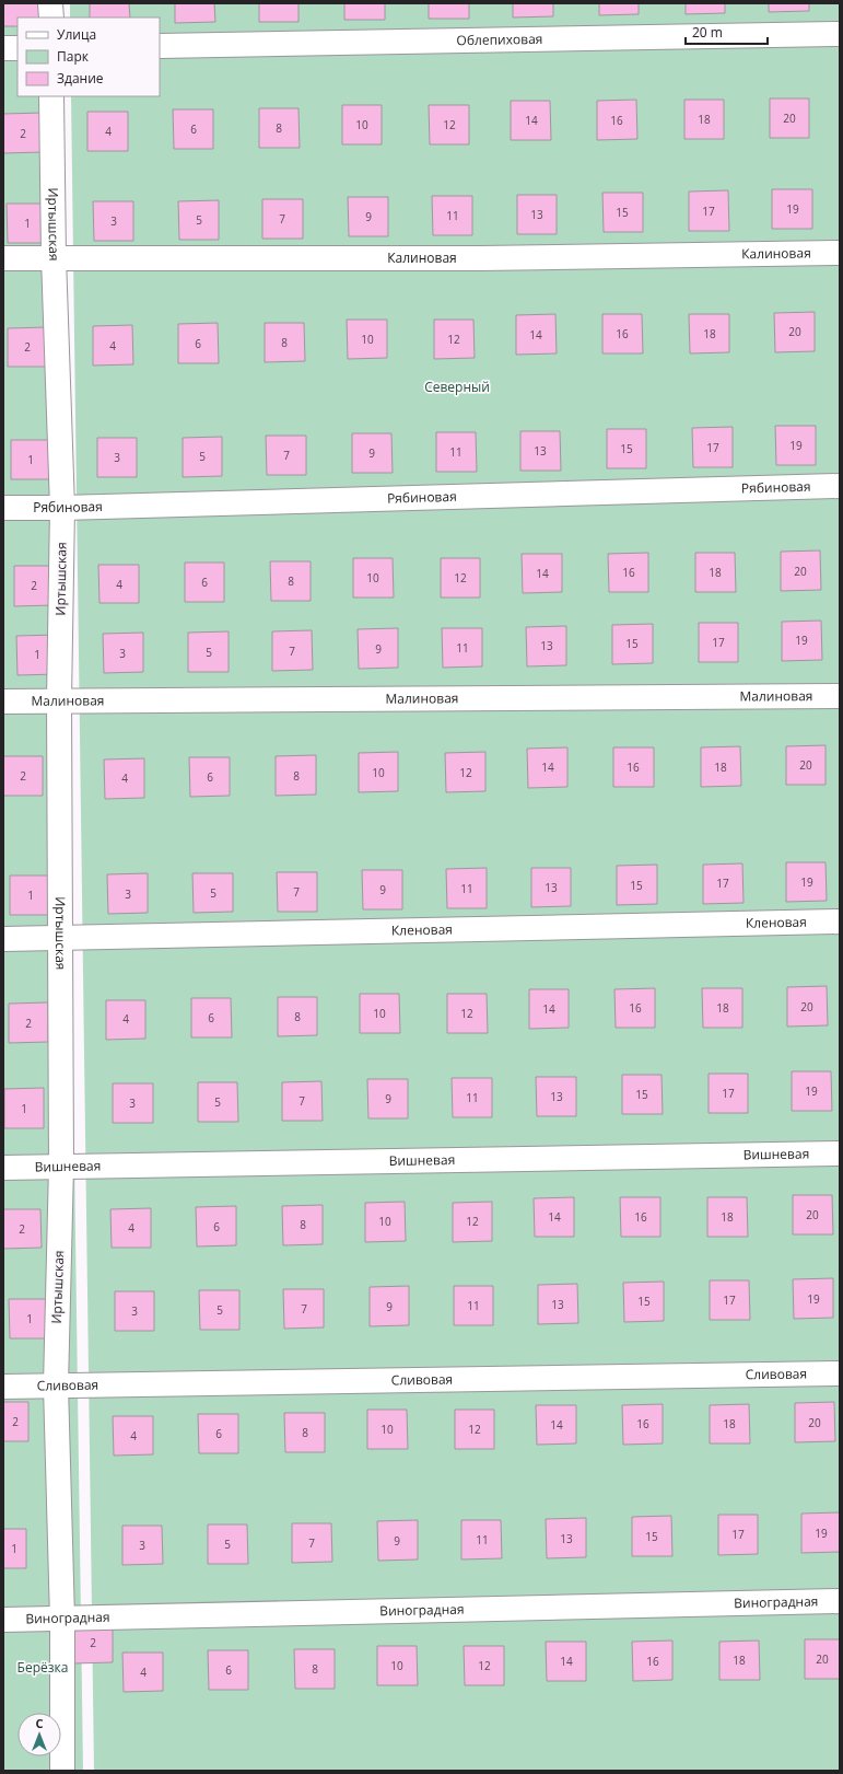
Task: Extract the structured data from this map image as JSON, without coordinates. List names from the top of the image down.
{
  "streets": {
    "street": [
      "Облепиховая",
      "Иртышская",
      "Калиновая",
      "Рябиновая",
      "Малиновая",
      "Кленовая",
      "Вишневая",
      "Сливовая",
      "Виноградная"
    ]
  },
  "crossings": [
    ["Иртышская", "Калиновая"],
    ["Иртышская", "Рябиновая"],
    ["Иртышская", "Малиновая"],
    ["Иртышская", "Кленовая"],
    ["Иртышская", "Вишневая"],
    ["Иртышская", "Сливовая"],
    ["Иртышская", "Виноградная"]
  ],
  "parks": ["Северный", "Берёзка"],
  "house_numbers": [
    "20",
    "18",
    "14",
    "16",
    "10",
    "12",
    "8",
    "6",
    "4",
    "2",
    "19",
    "17",
    "15",
    "13",
    "11",
    "9",
    "7",
    "5",
    "3",
    "1",
    "20",
    "16",
    "18",
    "14",
    "10",
    "12",
    "8",
    "6",
    "4",
    "2",
    "19",
    "17",
    "15",
    "13",
    "11",
    "9",
    "7",
    "5",
    "3",
    "1",
    "20",
    "16",
    "18",
    "14",
    "10",
    "12",
    "8",
    "6",
    "4",
    "2",
    "19",
    "17",
    "15",
    "13",
    "11",
    "9",
    "7",
    "5",
    "3",
    "1",
    "20",
    "14",
    "16",
    "18",
    "10",
    "12",
    "2",
    "8",
    "6",
    "4",
    "19",
    "17",
    "15",
    "13",
    "11",
    "9",
    "7",
    "5",
    "3",
    "1",
    "20",
    "16",
    "18",
    "14",
    "10",
    "12",
    "8",
    "6",
    "4",
    "2",
    "19",
    "17",
    "15",
    "13",
    "11",
    "9",
    "7",
    "5",
    "3",
    "1",
    "20",
    "14",
    "16",
    "18",
    "10",
    "12",
    "8",
    "6",
    "4",
    "2",
    "19",
    "17",
    "15",
    "13",
    "11",
    "9",
    "7",
    "5",
    "3",
    "1",
    "2",
    "20",
    "16",
    "18",
    "14",
    "10",
    "12",
    "8",
    "6",
    "4",
    "19",
    "17",
    "15",
    "13",
    "11",
    "9",
    "7",
    "5",
    "3",
    "1",
    "2",
    "20",
    "18",
    "14",
    "16",
    "10",
    "12",
    "8",
    "6",
    "4"
  ],
  "legend": ["Улица", "Парк", "Здание"],
  "scale_bar": "20 m",
  "north": "top"
}
